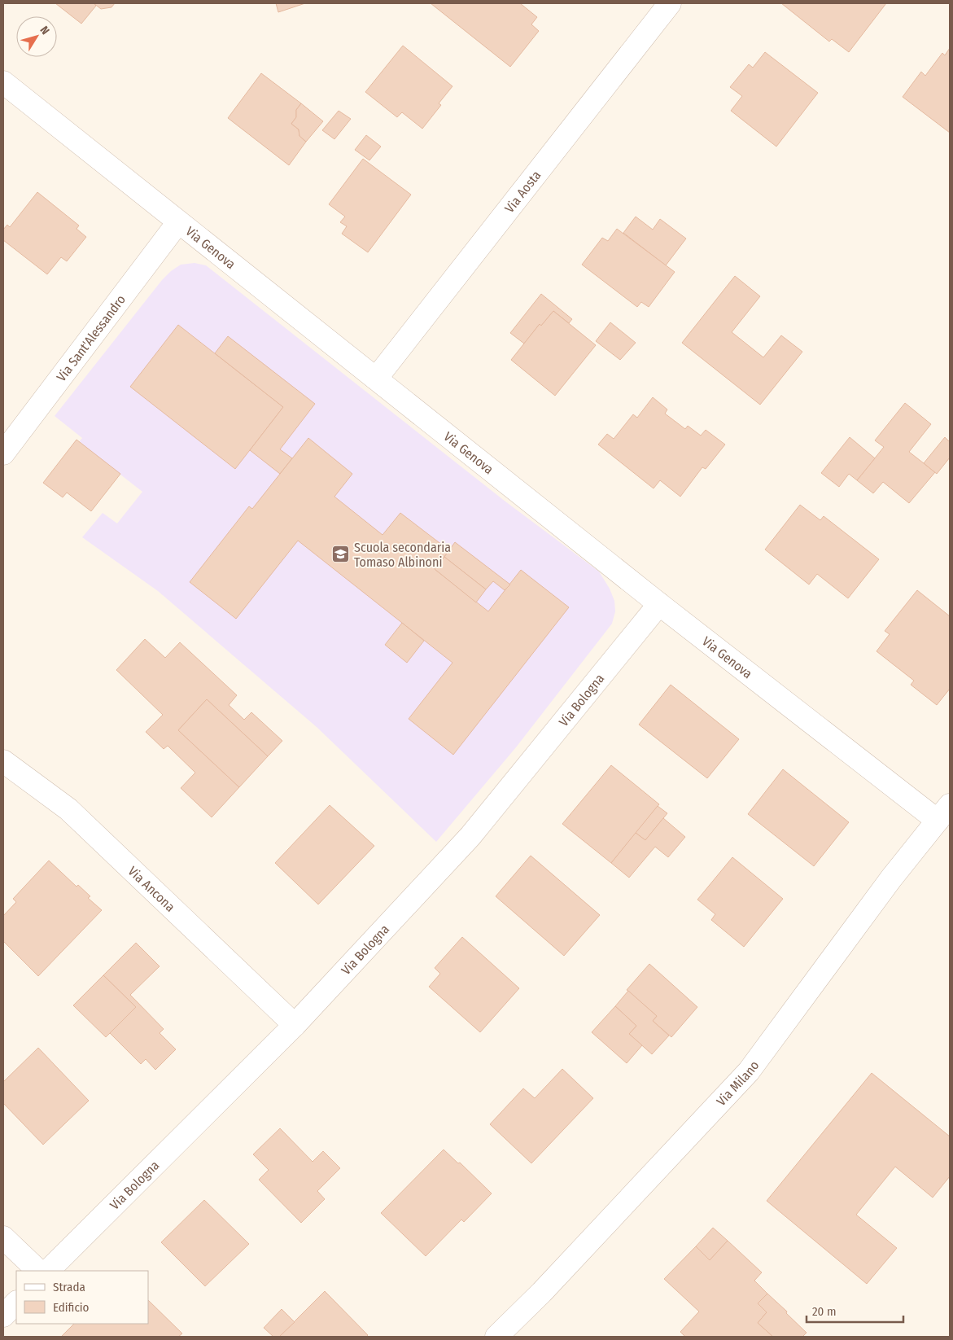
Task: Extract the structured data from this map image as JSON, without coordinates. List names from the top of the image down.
{
  "streets": {
    "street": [
      "Via Aosta",
      "Via Genova",
      "Via Sant'Alessandro",
      "Via Bologna",
      "Via Ancona",
      "Via Milano"
    ]
  },
  "crossings": [
    ["Via Aosta", "Via Genova"],
    ["Via Genova", "Via Sant'Alessandro"],
    ["Via Genova", "Via Bologna"],
    ["Via Genova", "Via Milano"],
    ["Via Bologna", "Via Ancona"]
  ],
  "places": {
    "school or university": ["Scuola secondaria Tomaso Albinoni"]
  },
  "legend": ["Strada", "Edificio"],
  "scale_bar": "20 m",
  "north": "top right"
}
